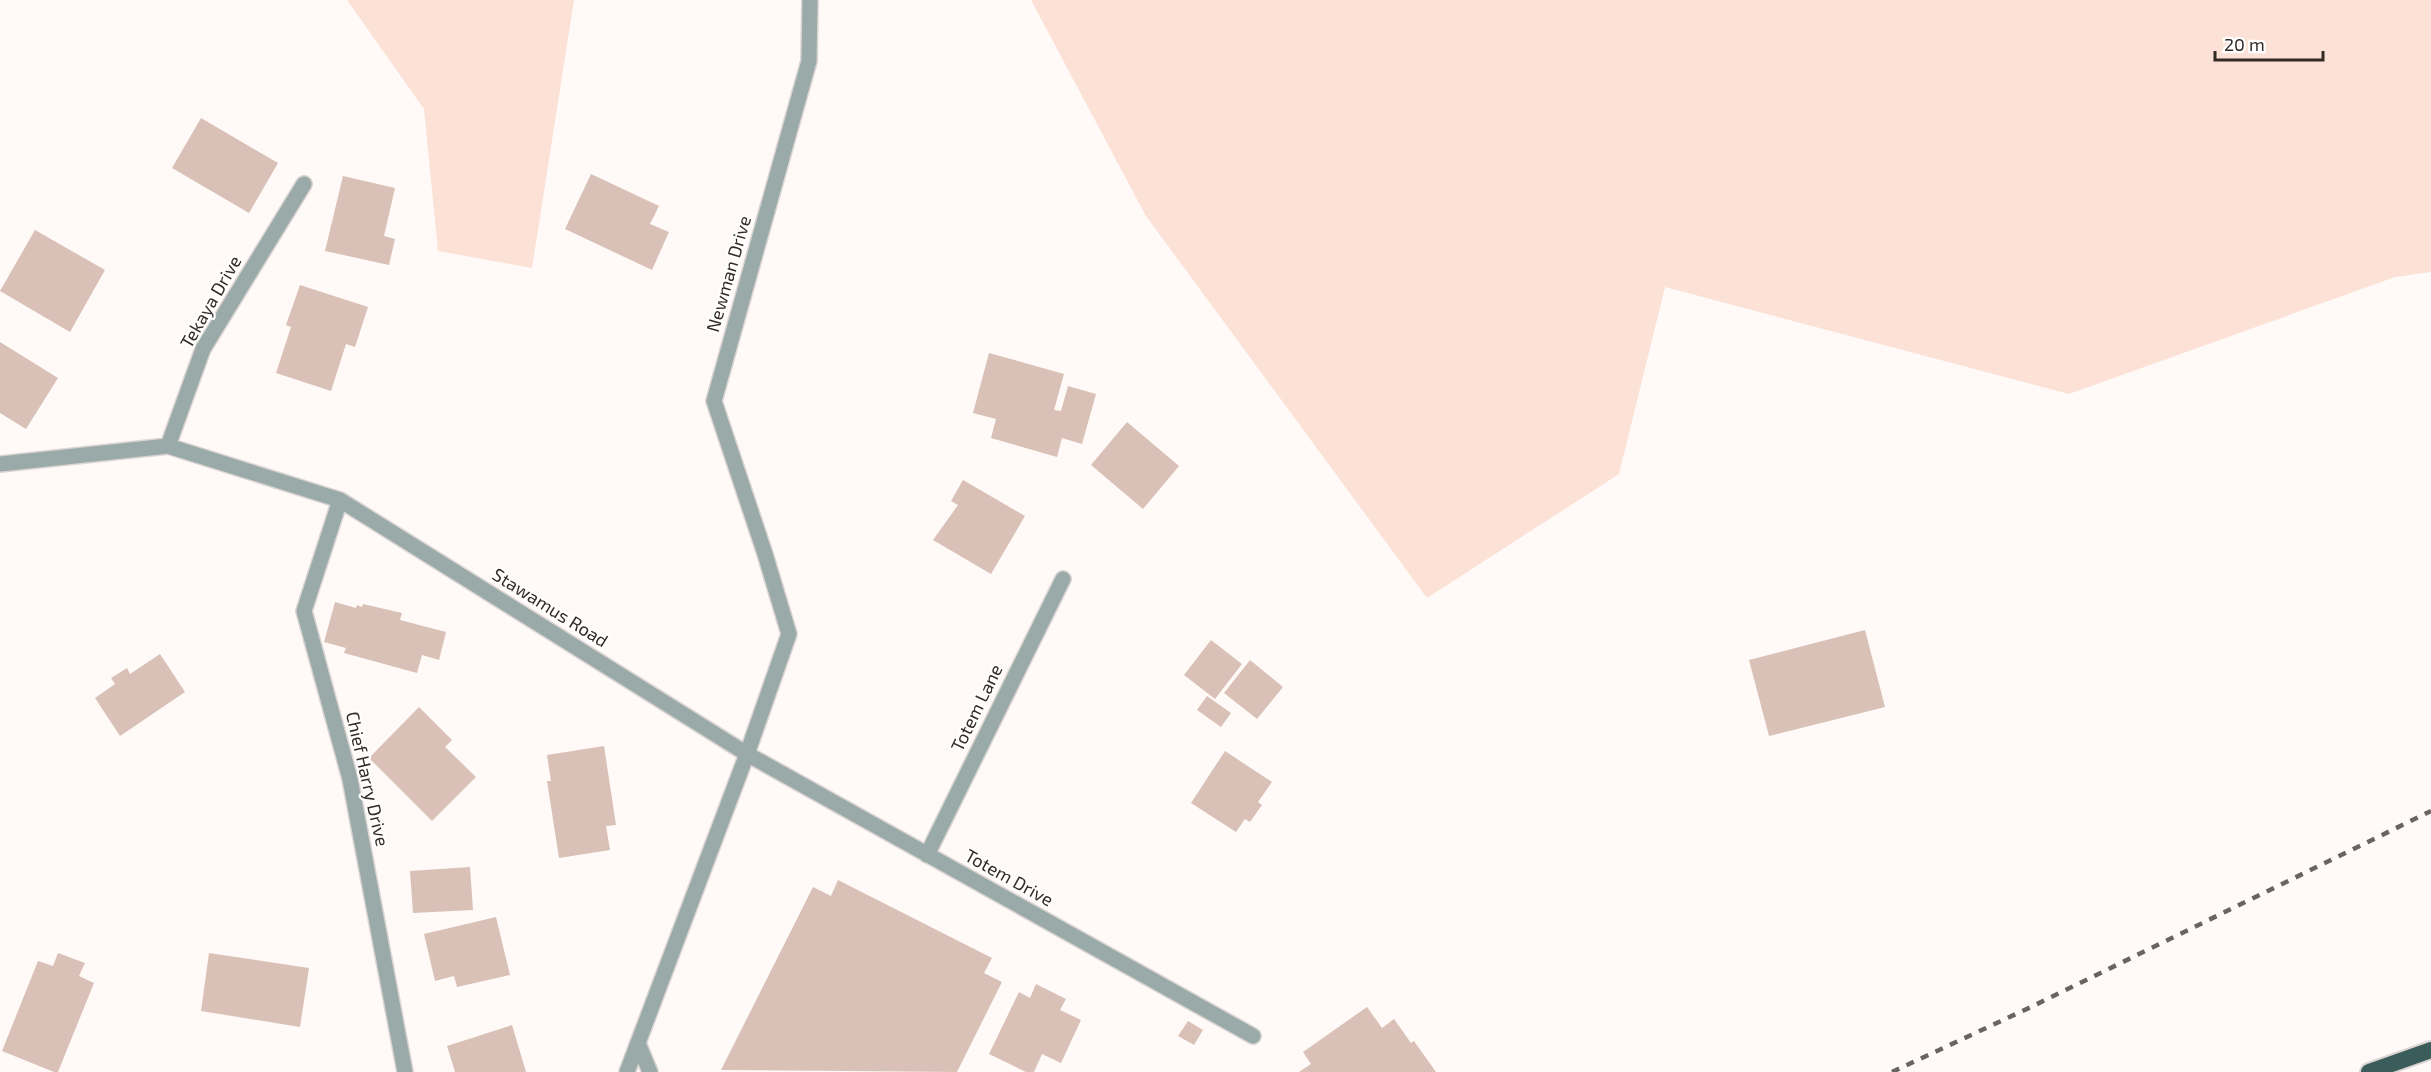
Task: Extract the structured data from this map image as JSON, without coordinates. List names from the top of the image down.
{
  "streets": {
    "street": [
      "Newman Drive",
      "Tekaya Drive",
      "Stawamus Road",
      "Totem Lane",
      "Chief Harry Drive",
      "Totem Drive"
    ]
  },
  "crossings": [
    ["Newman Drive", "Stawamus Road"],
    ["Newman Drive", "Totem Drive"],
    ["Tekaya Drive", "Stawamus Road"],
    ["Stawamus Road", "Chief Harry Drive"],
    ["Stawamus Road", "Totem Drive"],
    ["Totem Lane", "Totem Drive"]
  ],
  "scale_bar": "20 m"
}
